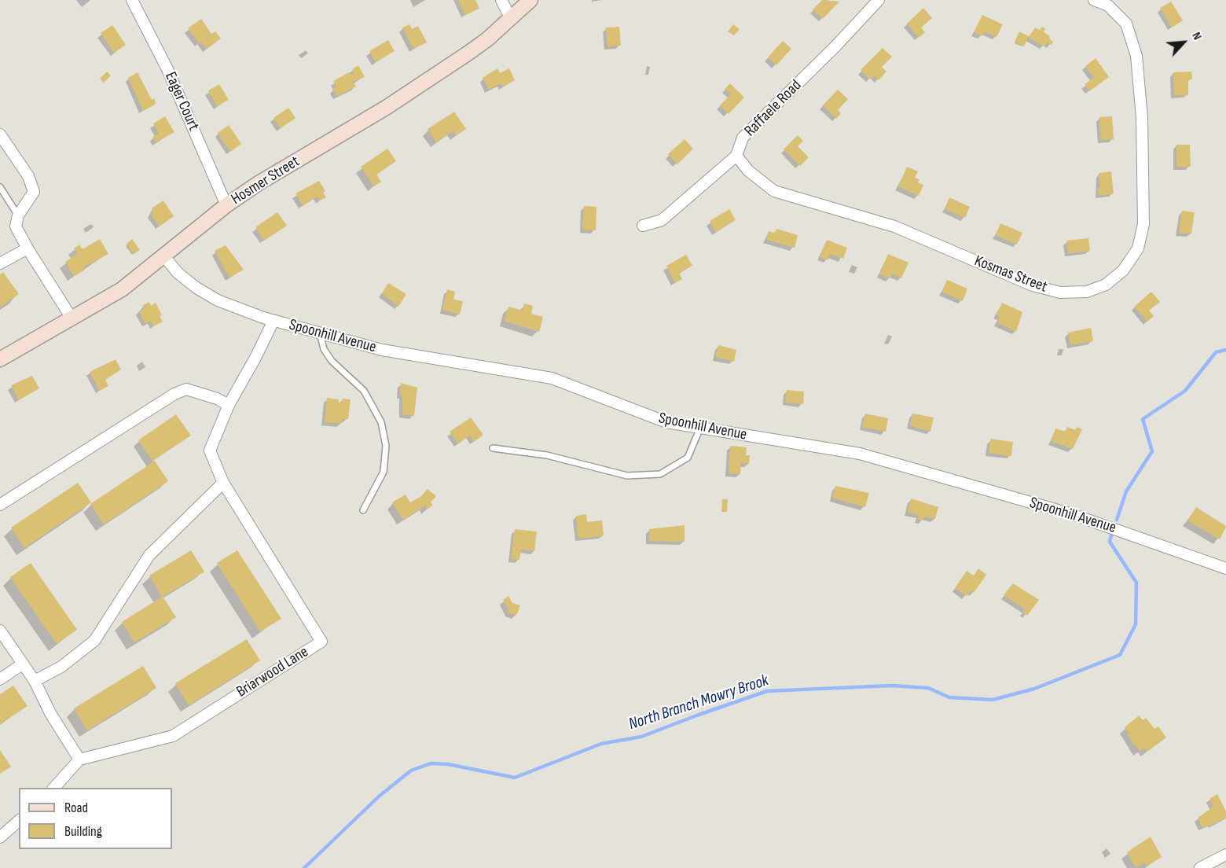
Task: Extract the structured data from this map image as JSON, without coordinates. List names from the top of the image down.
{
  "streets": {
    "street": [
      "Eager Court",
      "Raffaele Road",
      "Hosmer Street",
      "Kosmas Street",
      "Spoonhill Avenue",
      "Briarwood Lane"
    ]
  },
  "crossings": [
    ["Eager Court", "Hosmer Street"],
    ["Raffaele Road", "Kosmas Street"],
    ["Hosmer Street", "Spoonhill Avenue"],
    ["Spoonhill Avenue", "Briarwood Lane"]
  ],
  "water": ["North Branch Mowry Brook"],
  "legend": ["Road", "Building"],
  "north": "top right"
}
